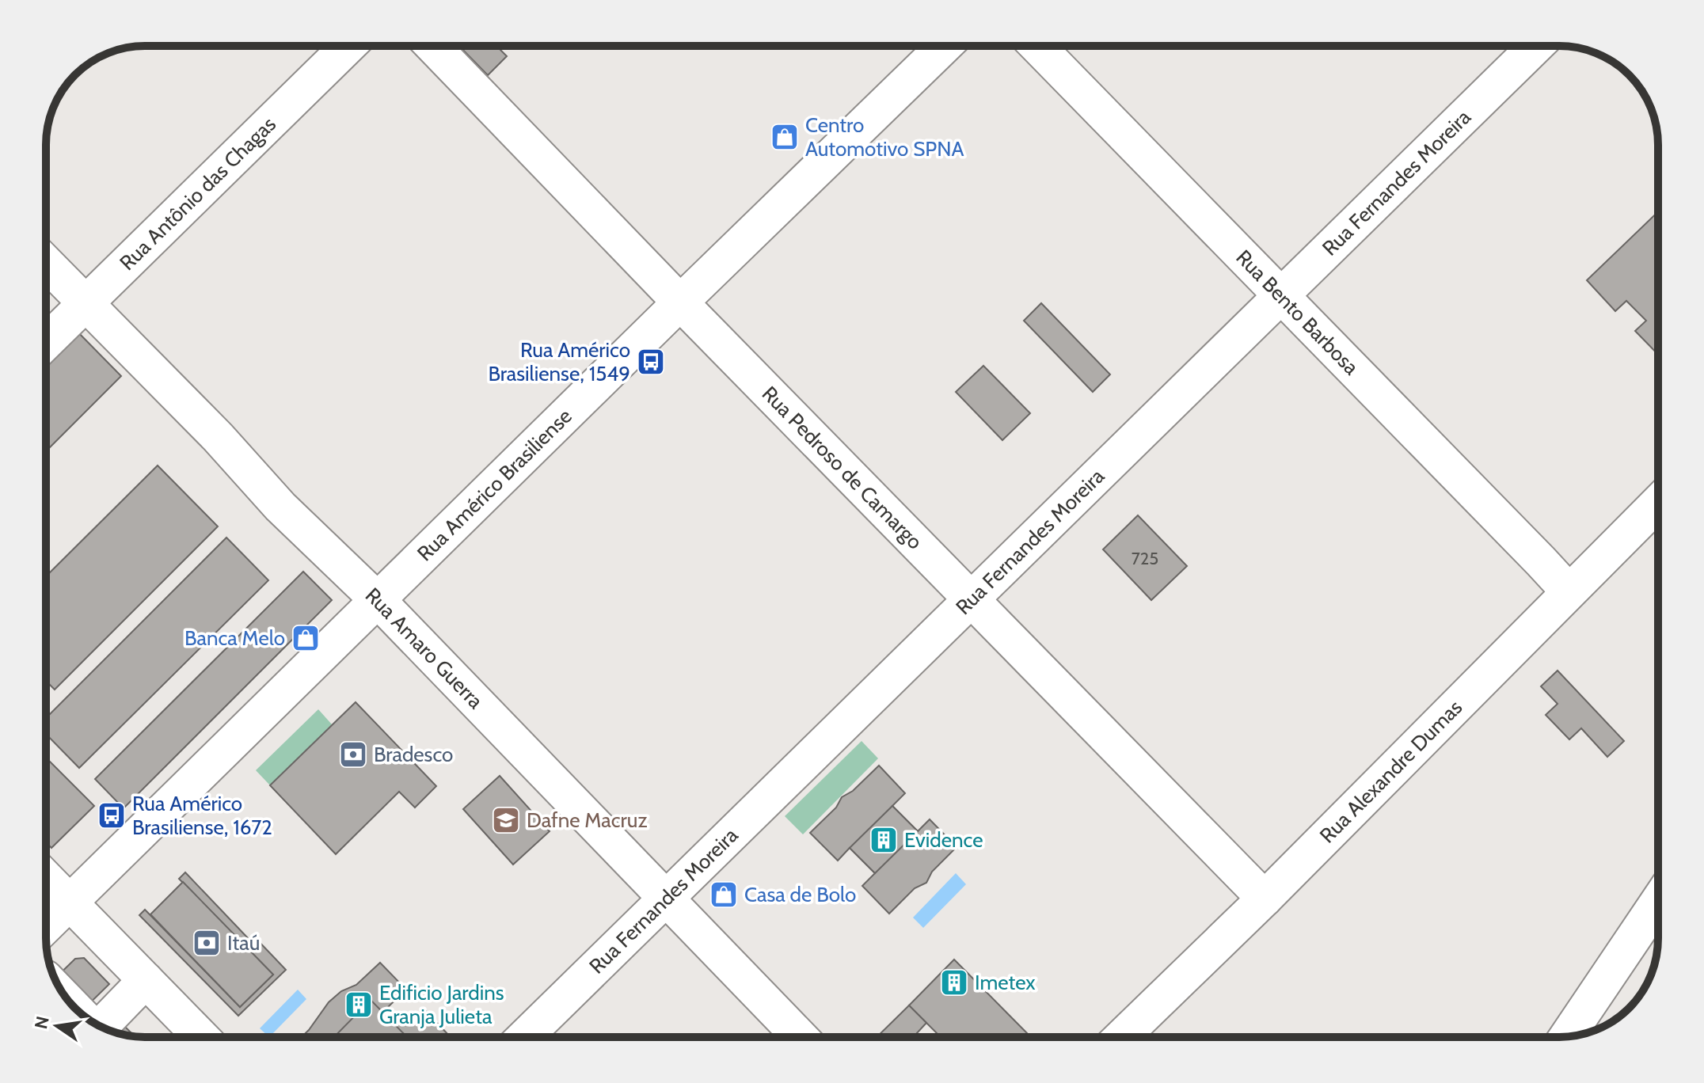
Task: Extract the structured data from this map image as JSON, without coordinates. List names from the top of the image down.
{
  "streets": {
    "street": [
      "Rua Fernandes Moreira",
      "Rua Antônio das Chagas",
      "Rua Bento Barbosa",
      "Rua Pedroso de Camargo",
      "Rua Américo Brasiliense",
      "Rua Amaro Guerra",
      "Rua Alexandre Dumas"
    ]
  },
  "crossings": [
    ["Rua Fernandes Moreira", "Rua Bento Barbosa"],
    ["Rua Fernandes Moreira", "Rua Pedroso de Camargo"],
    ["Rua Fernandes Moreira", "Rua Amaro Guerra"],
    ["Rua Antônio das Chagas", "Rua Amaro Guerra"],
    ["Rua Bento Barbosa", "Rua Alexandre Dumas"],
    ["Rua Pedroso de Camargo", "Rua Américo Brasiliense"],
    ["Rua Pedroso de Camargo", "Rua Alexandre Dumas"],
    ["Rua Américo Brasiliense", "Rua Amaro Guerra"]
  ],
  "places": {
    "shop": ["Centro Automotivo SPNA", "Banca Melo", "Casa de Bolo"],
    "bus stop": ["Rua Américo Brasiliense, 1549", "Rua Américo Brasiliense, 1672"],
    "bank": ["Bradesco", "Itaú"],
    "school or university": ["Dafne Macruz"],
    "building": ["Evidence", "Imetex", "Edificio Jardins Granja Julieta"]
  },
  "house_numbers": ["725"],
  "north": "left"
}
